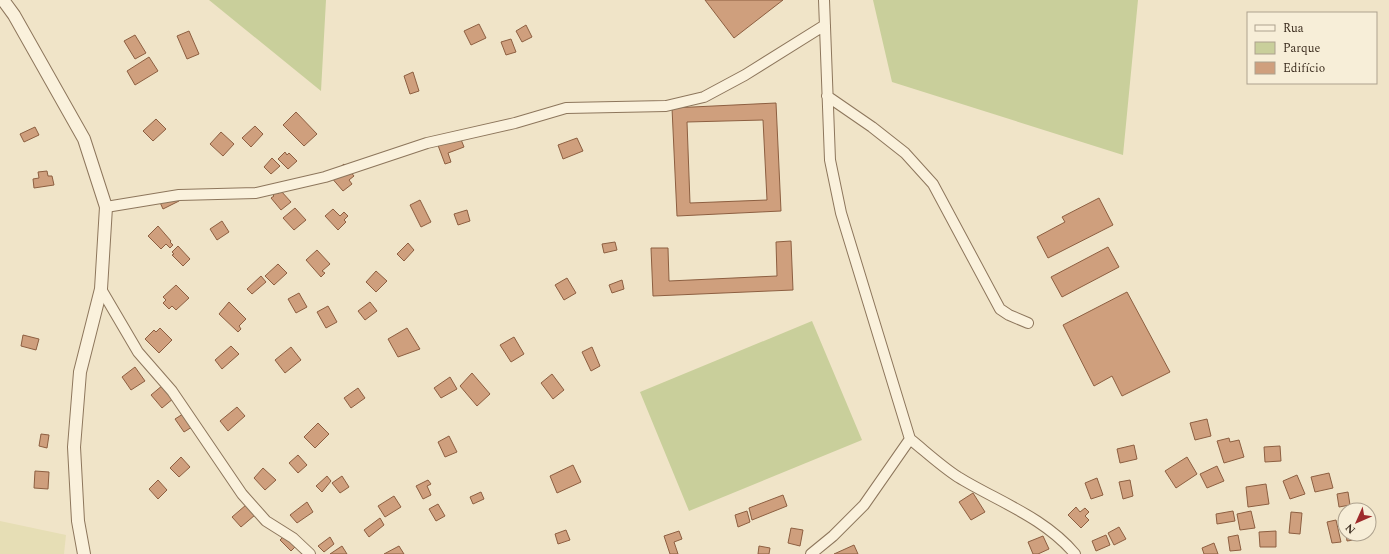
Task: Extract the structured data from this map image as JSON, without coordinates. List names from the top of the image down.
{
  "legend": ["Rua", "Parque", "Edifício"],
  "north": "bottom left"
}
